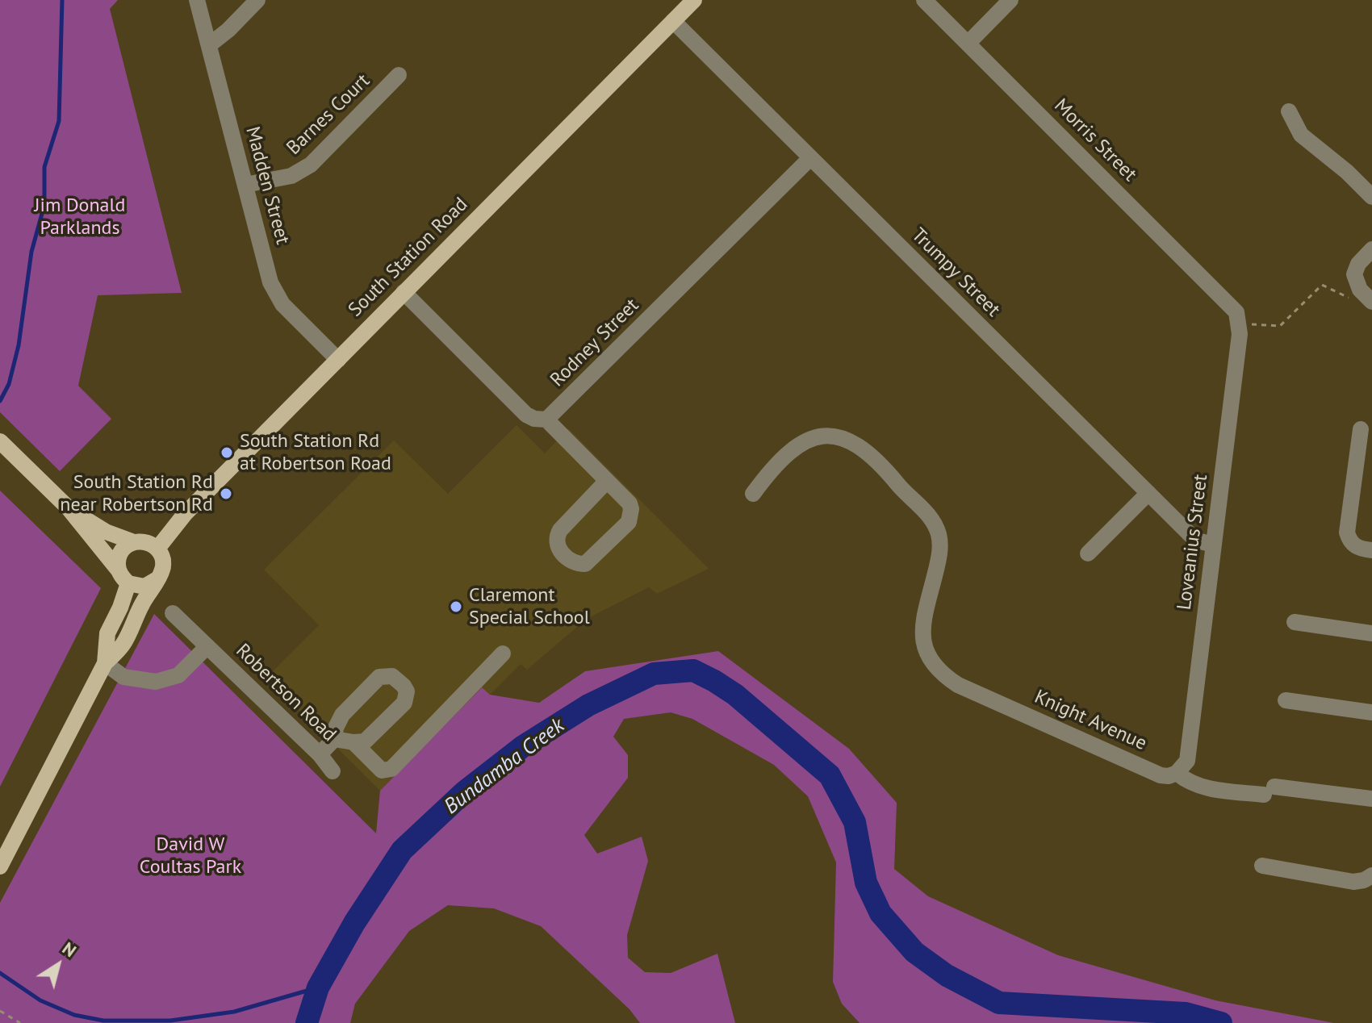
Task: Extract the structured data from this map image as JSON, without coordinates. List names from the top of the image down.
{
  "streets": {
    "main road": ["South Station Road"],
    "street": [
      "Barnes Court",
      "Morris Street",
      "Madden Street",
      "Trumpy Street",
      "Rodney Street",
      "Loveanius Street",
      "Robertson Road",
      "Knight Avenue"
    ]
  },
  "crossings": [
    ["Barnes Court", "Madden Street"],
    ["Morris Street", "Loveanius Street"],
    ["Madden Street", "South Station Road"],
    ["South Station Road", "Trumpy Street"],
    ["Trumpy Street", "Rodney Street"],
    ["Trumpy Street", "Loveanius Street"],
    ["Loveanius Street", "Knight Avenue"]
  ],
  "water": ["Bundamba Creek"],
  "parks": ["Jim Donald Parklands", "David W Coultas Park"],
  "places": ["South Station Rd at Robertson Road", "South Station Rd near Robertson Rd", "Claremont Special School"],
  "north": "top right"
}
